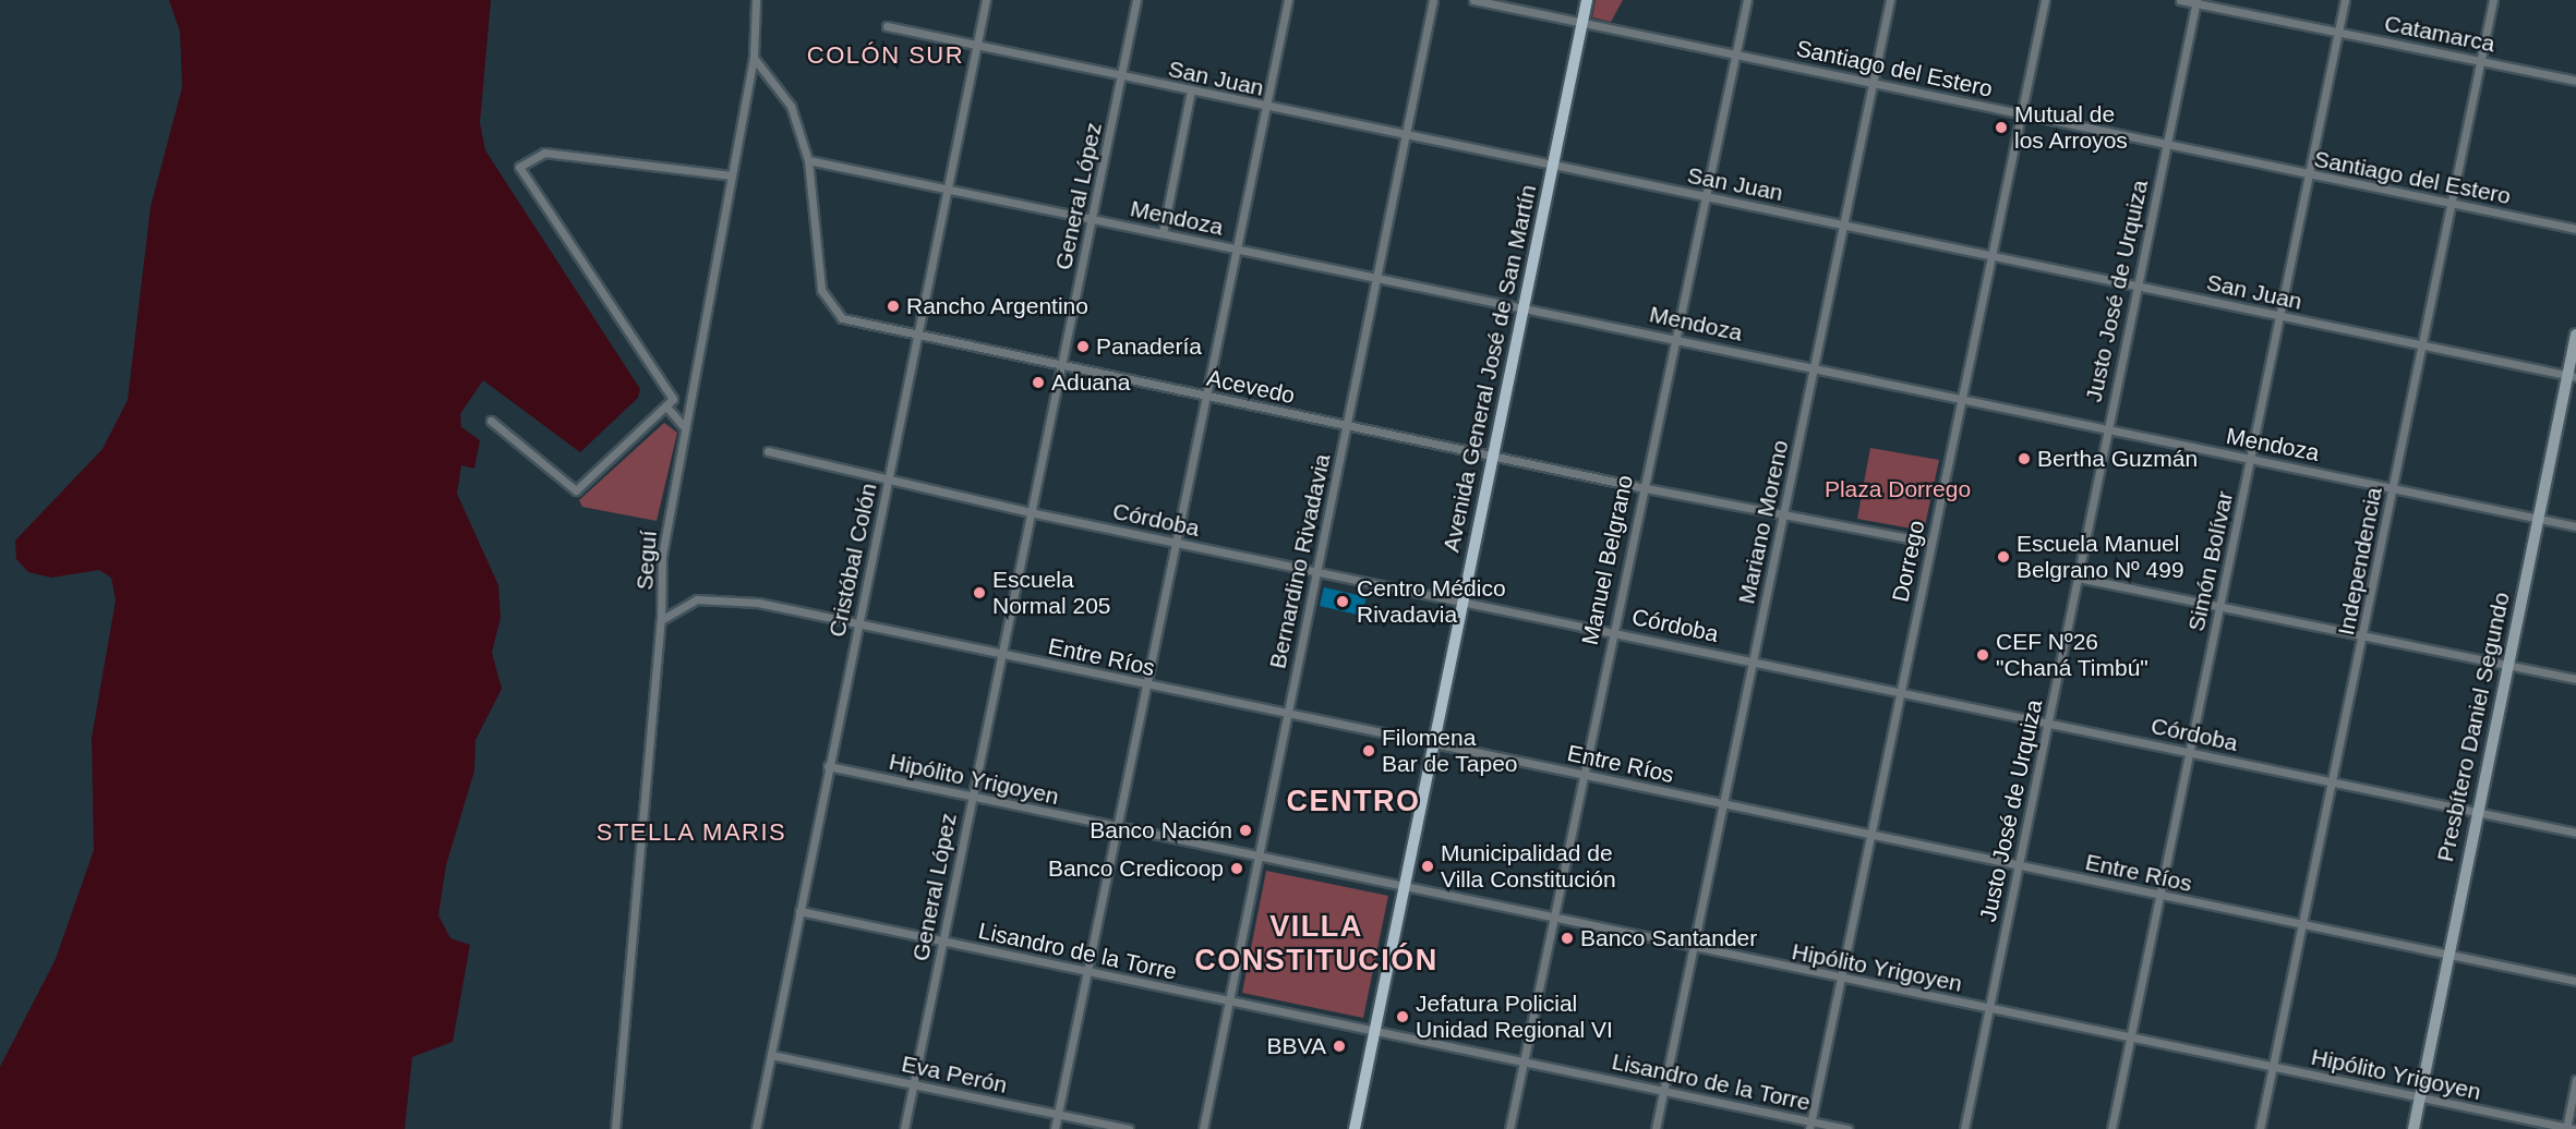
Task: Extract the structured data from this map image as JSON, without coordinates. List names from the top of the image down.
{
  "streets": {
    "main road": ["Avenida General José de San Martín", "Presbítero Daniel Segundo"],
    "street": [
      "Catamarca",
      "Santiago del Estero",
      "San Juan",
      "General López",
      "Mendoza",
      "Justo José de Urquiza",
      "Acevedo",
      "Córdoba",
      "Mariano Moreno",
      "Seguí",
      "Cristóbal Colón",
      "Manuel Belgrano",
      "Bernardino Rivadavia",
      "Dorrego",
      "Simón Bolívar",
      "Independencia",
      "Entre Ríos",
      "Hipólito Yrigoyen",
      "Lisandro de la Torre",
      "Eva Perón"
    ]
  },
  "crossings": [
    ["Catamarca", "Justo José de Urquiza"],
    ["Catamarca", "Simón Bolívar"],
    ["Catamarca", "Independencia"],
    ["Santiago del Estero", "Justo José de Urquiza"],
    ["Santiago del Estero", "Avenida General José de San Martín"],
    ["Santiago del Estero", "Mariano Moreno"],
    ["Santiago del Estero", "Manuel Belgrano"],
    ["Santiago del Estero", "Dorrego"],
    ["Santiago del Estero", "Simón Bolívar"],
    ["Santiago del Estero", "Independencia"],
    ["San Juan", "General López"],
    ["San Juan", "Justo José de Urquiza"],
    ["San Juan", "Avenida General José de San Martín"],
    ["San Juan", "Mariano Moreno"],
    ["San Juan", "Cristóbal Colón"],
    ["San Juan", "Manuel Belgrano"],
    ["San Juan", "Bernardino Rivadavia"],
    ["San Juan", "Dorrego"],
    ["San Juan", "Simón Bolívar"],
    ["San Juan", "Independencia"],
    ["San Juan", "Presbítero Daniel Segundo"],
    ["General López", "Mendoza"],
    ["General López", "Acevedo"],
    ["General López", "Córdoba"],
    ["General López", "Entre Ríos"],
    ["General López", "Hipólito Yrigoyen"],
    ["General López", "Lisandro de la Torre"],
    ["General López", "Eva Perón"],
    ["Mendoza", "Justo José de Urquiza"],
    ["Mendoza", "Avenida General José de San Martín"],
    ["Mendoza", "Acevedo"],
    ["Mendoza", "Mariano Moreno"],
    ["Mendoza", "Cristóbal Colón"],
    ["Mendoza", "Manuel Belgrano"],
    ["Mendoza", "Bernardino Rivadavia"],
    ["Mendoza", "Dorrego"],
    ["Mendoza", "Simón Bolívar"],
    ["Mendoza", "Independencia"],
    ["Mendoza", "Presbítero Daniel Segundo"],
    ["Justo José de Urquiza", "Córdoba"],
    ["Justo José de Urquiza", "Entre Ríos"],
    ["Justo José de Urquiza", "Hipólito Yrigoyen"],
    ["Avenida General José de San Martín", "Acevedo"],
    ["Avenida General José de San Martín", "Córdoba"],
    ["Avenida General José de San Martín", "Entre Ríos"],
    ["Avenida General José de San Martín", "Hipólito Yrigoyen"],
    ["Avenida General José de San Martín", "Lisandro de la Torre"],
    ["Acevedo", "Mariano Moreno"],
    ["Acevedo", "Seguí"],
    ["Acevedo", "Cristóbal Colón"],
    ["Acevedo", "Manuel Belgrano"],
    ["Acevedo", "Bernardino Rivadavia"],
    ["Acevedo", "Dorrego"],
    ["Córdoba", "Mariano Moreno"],
    ["Córdoba", "Cristóbal Colón"],
    ["Córdoba", "Manuel Belgrano"],
    ["Córdoba", "Bernardino Rivadavia"],
    ["Córdoba", "Dorrego"],
    ["Córdoba", "Simón Bolívar"],
    ["Córdoba", "Independencia"],
    ["Córdoba", "Presbítero Daniel Segundo"],
    ["Mariano Moreno", "Entre Ríos"],
    ["Mariano Moreno", "Hipólito Yrigoyen"],
    ["Mariano Moreno", "Lisandro de la Torre"],
    ["Seguí", "Entre Ríos"],
    ["Cristóbal Colón", "Entre Ríos"],
    ["Cristóbal Colón", "Hipólito Yrigoyen"],
    ["Cristóbal Colón", "Lisandro de la Torre"],
    ["Cristóbal Colón", "Eva Perón"],
    ["Manuel Belgrano", "Entre Ríos"],
    ["Manuel Belgrano", "Hipólito Yrigoyen"],
    ["Manuel Belgrano", "Lisandro de la Torre"],
    ["Bernardino Rivadavia", "Entre Ríos"],
    ["Bernardino Rivadavia", "Hipólito Yrigoyen"],
    ["Bernardino Rivadavia", "Lisandro de la Torre"],
    ["Dorrego", "Entre Ríos"],
    ["Dorrego", "Hipólito Yrigoyen"],
    ["Dorrego", "Lisandro de la Torre"],
    ["Simón Bolívar", "Entre Ríos"],
    ["Simón Bolívar", "Hipólito Yrigoyen"],
    ["Independencia", "Entre Ríos"],
    ["Independencia", "Hipólito Yrigoyen"],
    ["Entre Ríos", "Presbítero Daniel Segundo"],
    ["Presbítero Daniel Segundo", "Hipólito Yrigoyen"]
  ],
  "districts": [
    "COLÓN SUR",
    "CENTRO",
    "STELLA MARIS",
    "VILLA CONSTITUCIÓN"
  ],
  "parks": ["Plaza Dorrego"],
  "places": [
    "Mutual de los Arroyos",
    "Rancho Argentino",
    "Panadería",
    "Aduana",
    "Bertha Guzmán",
    "Escuela Manuel Belgrano Nº 499",
    "Escuela Normal 205",
    "Centro Médico Rivadavia",
    "CEF Nº26 \"Chaná Timbú\"",
    "Filomena Bar de Tapeo",
    "Banco Nación",
    "Municipalidad de Villa Constitución",
    "Banco Credicoop",
    "Banco Santander",
    "Jefatura Policial Unidad Regional VI",
    "BBVA"
  ]
}
